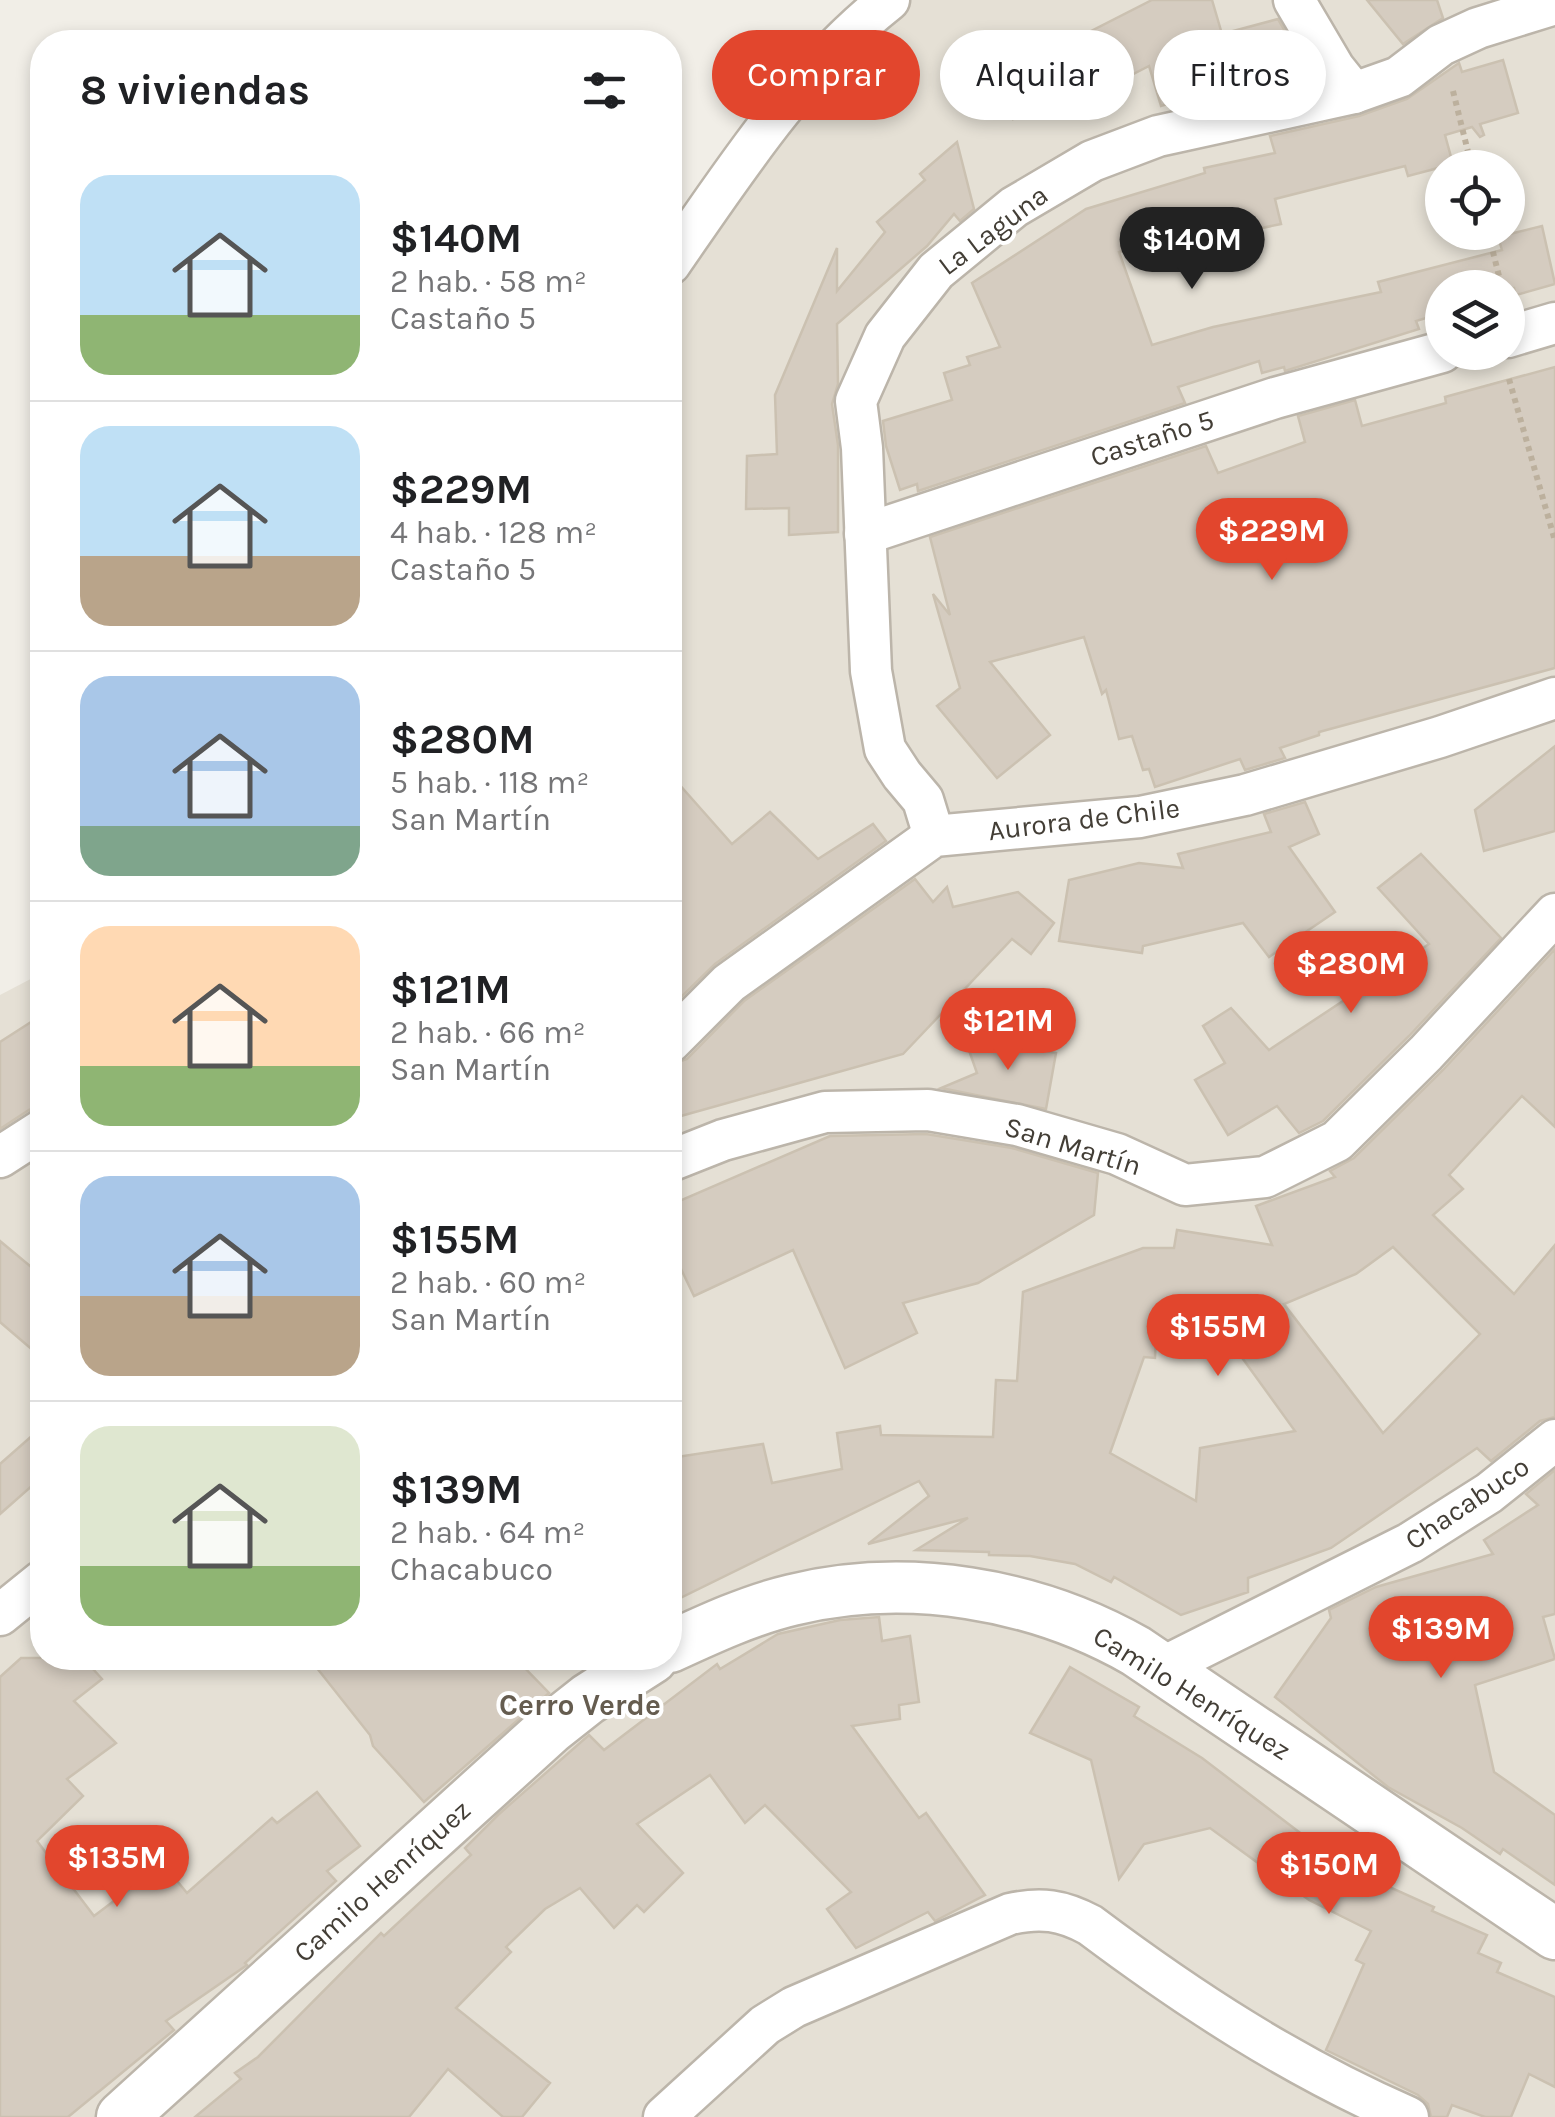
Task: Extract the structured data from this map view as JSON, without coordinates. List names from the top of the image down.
{
  "streets": {
    "street": [
      "La Laguna",
      "Castaño 5",
      "Aurora de Chile",
      "San Martín",
      "Chacabuco",
      "Camilo Henríquez"
    ]
  },
  "crossings": [
    ["La Laguna", "Castaño 5"],
    ["La Laguna", "Aurora de Chile"],
    ["Chacabuco", "Camilo Henríquez"]
  ],
  "districts": ["Cerro Verde"],
  "page": {
    "chip": ["Comprar", "Alquilar", "Filtros"],
    "heading": "8 viviendas",
    "list": [
      {
        "name": "$140M",
        "note": "2 hab. · 58 m² · Castaño 5"
      },
      {
        "name": "$229M",
        "note": "4 hab. · 128 m² · Castaño 5"
      },
      {
        "name": "$280M",
        "note": "5 hab. · 118 m² · San Martín"
      },
      {
        "name": "$121M",
        "note": "2 hab. · 66 m² · San Martín"
      },
      {
        "name": "$155M",
        "note": "2 hab. · 60 m² · San Martín"
      },
      {
        "name": "$139M",
        "note": "2 hab. · 64 m² · Chacabuco"
      }
    ],
    "price": [
      "$140M",
      "$229M",
      "$280M",
      "$121M",
      "$155M",
      "$139M",
      "$135M",
      "$150M"
    ]
  }
}
